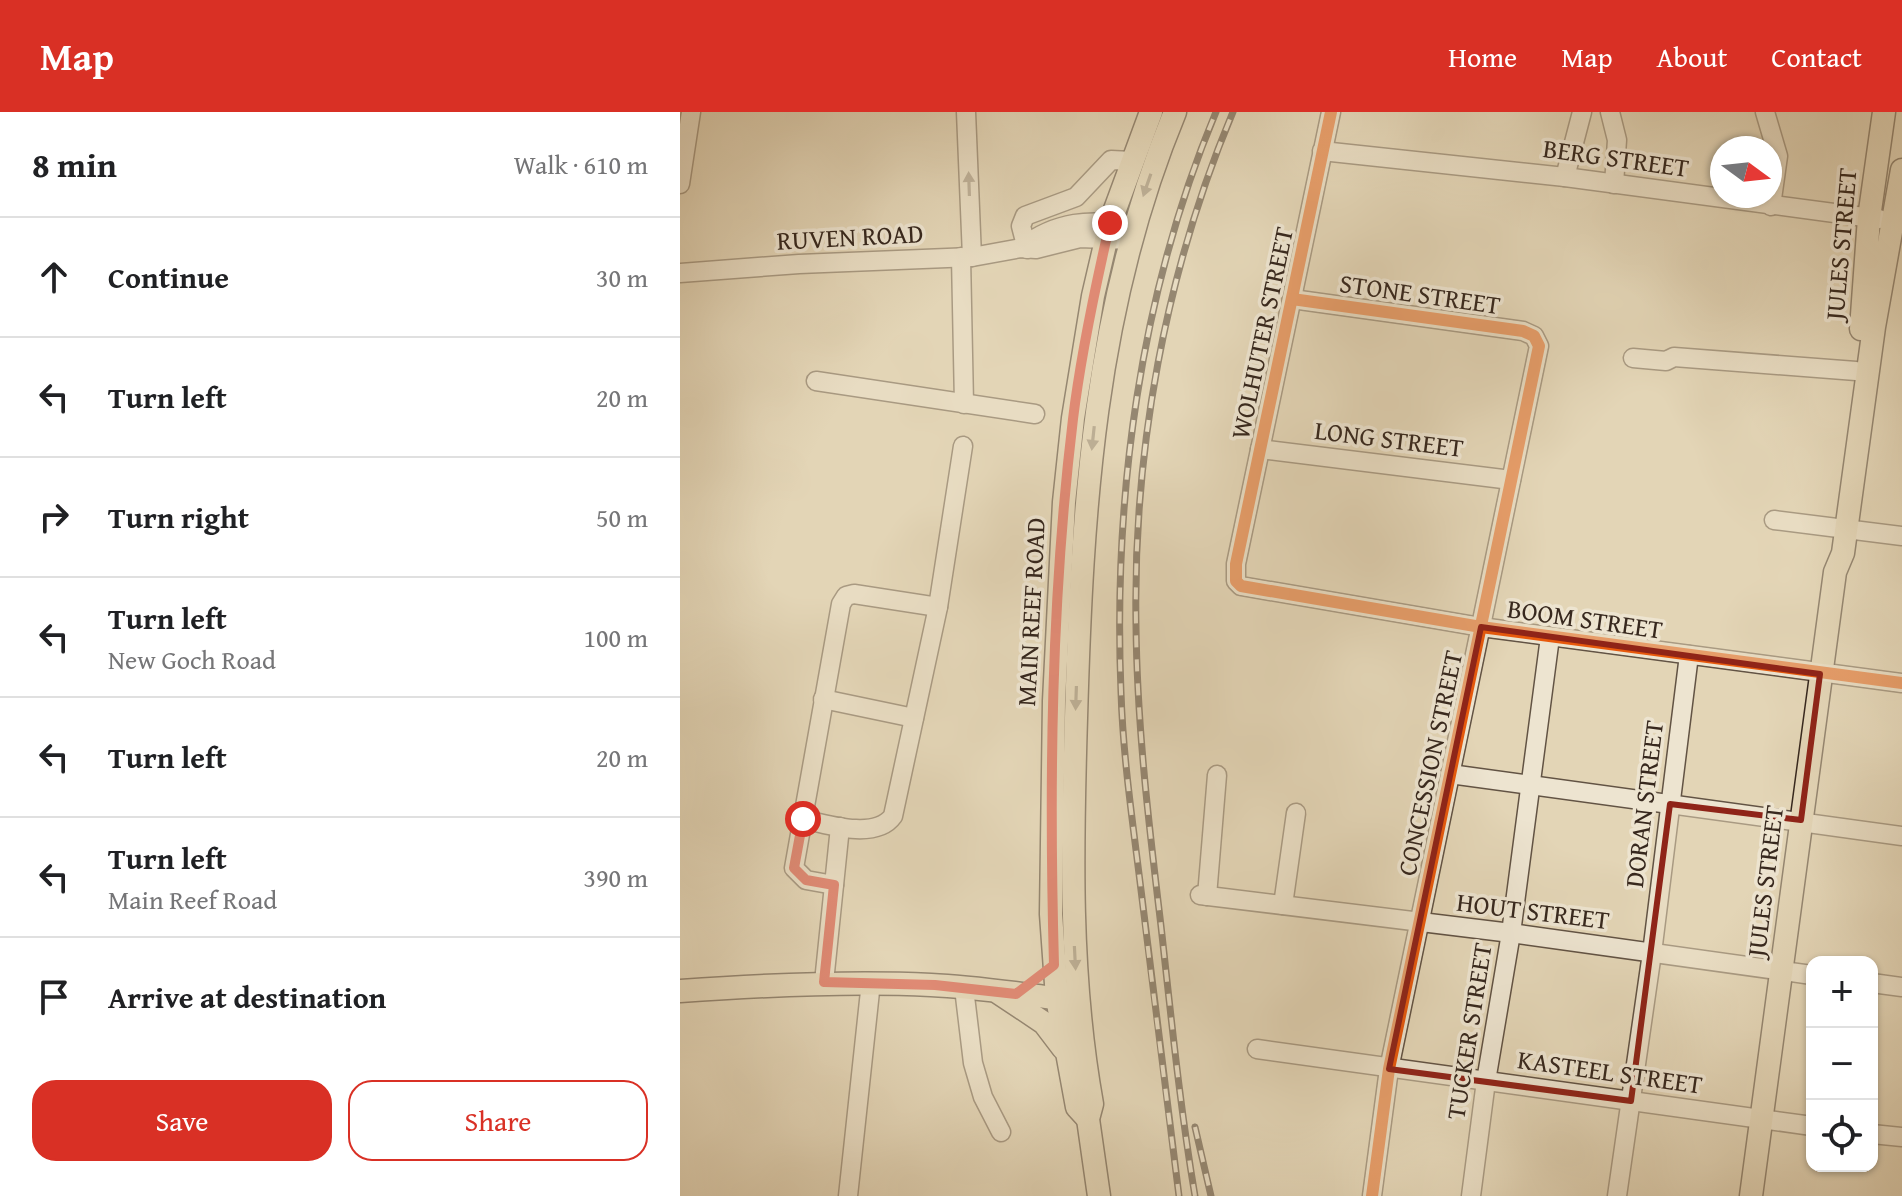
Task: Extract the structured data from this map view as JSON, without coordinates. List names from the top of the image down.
{
  "streets": {
    "main road": ["JULES STREET", "MAIN REEF ROAD"],
    "street": [
      "BERG STREET",
      "RUVEN ROAD",
      "STONE STREET",
      "WOLHUTER STREET",
      "LONG STREET",
      "BOOM STREET",
      "CONCESSION STREET",
      "DORAN STREET",
      "HOUT STREET",
      "TUCKER STREET",
      "KASTEEL STREET"
    ]
  },
  "crossings": [
    ["BERG STREET", "JULES STREET"],
    ["BERG STREET", "WOLHUTER STREET"],
    ["RUVEN ROAD", "MAIN REEF ROAD"],
    ["JULES STREET", "BOOM STREET"],
    ["JULES STREET", "HOUT STREET"],
    ["JULES STREET", "KASTEEL STREET"],
    ["STONE STREET", "WOLHUTER STREET"],
    ["STONE STREET", "CONCESSION STREET"],
    ["WOLHUTER STREET", "LONG STREET"],
    ["WOLHUTER STREET", "BOOM STREET"],
    ["LONG STREET", "CONCESSION STREET"],
    ["BOOM STREET", "CONCESSION STREET"],
    ["BOOM STREET", "DORAN STREET"],
    ["BOOM STREET", "TUCKER STREET"],
    ["CONCESSION STREET", "HOUT STREET"],
    ["CONCESSION STREET", "KASTEEL STREET"],
    ["DORAN STREET", "HOUT STREET"],
    ["DORAN STREET", "KASTEEL STREET"],
    ["HOUT STREET", "TUCKER STREET"],
    ["TUCKER STREET", "KASTEEL STREET"]
  ],
  "north": "right",
  "page": {
    "header": "Map",
    "nav": [
      "Home",
      "Map",
      "About",
      "Contact"
    ],
    "heading": ["8 min", "Walk · 610 m"],
    "list": [
      ["Continue", "30 m"],
      ["Turn left", "20 m"],
      ["Turn right", "50 m"],
      ["Turn left", "New Goch Road", "100 m"],
      ["Turn left", "20 m"],
      ["Turn left", "Main Reef Road", "390 m"],
      "Arrive at destination"
    ],
    "map_buttons": ["+", "−"],
    "buttons": ["Save", "Share"]
  }
}
